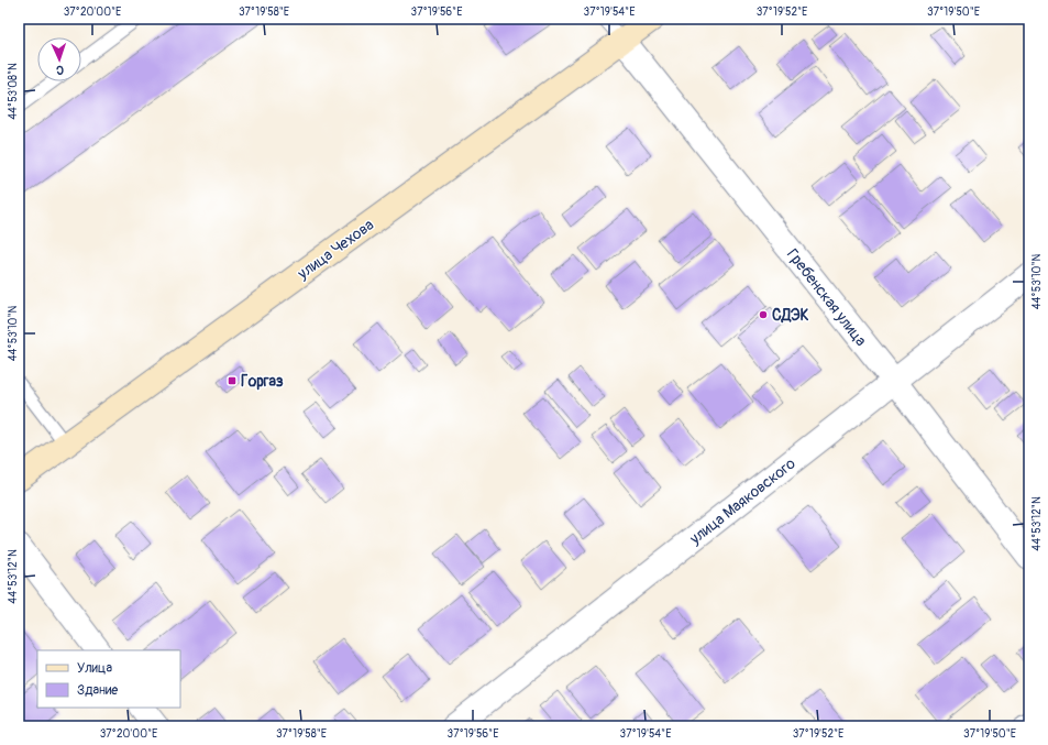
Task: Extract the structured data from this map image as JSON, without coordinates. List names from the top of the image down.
{
  "streets": {
    "street": ["улица Чехова", "Гребенская улица", "улица Маяковского"]
  },
  "crossings": [
    ["улица Чехова", "Гребенская улица"],
    ["Гребенская улица", "улица Маяковского"]
  ],
  "places": {
    "other": ["СДЭК"],
    "transit": ["Горгаз"]
  },
  "legend": ["Улица", "Здание"],
  "north": "bottom",
  "coordinates": [
    "37°20'00\"E",
    "37°19'58\"E",
    "37°19'56\"E",
    "37°19'54\"E",
    "37°19'52\"E",
    "37°19'50\"E",
    "44°53'08\"N",
    "44°53'10\"N",
    "44°53'12\"N"
  ]
}
